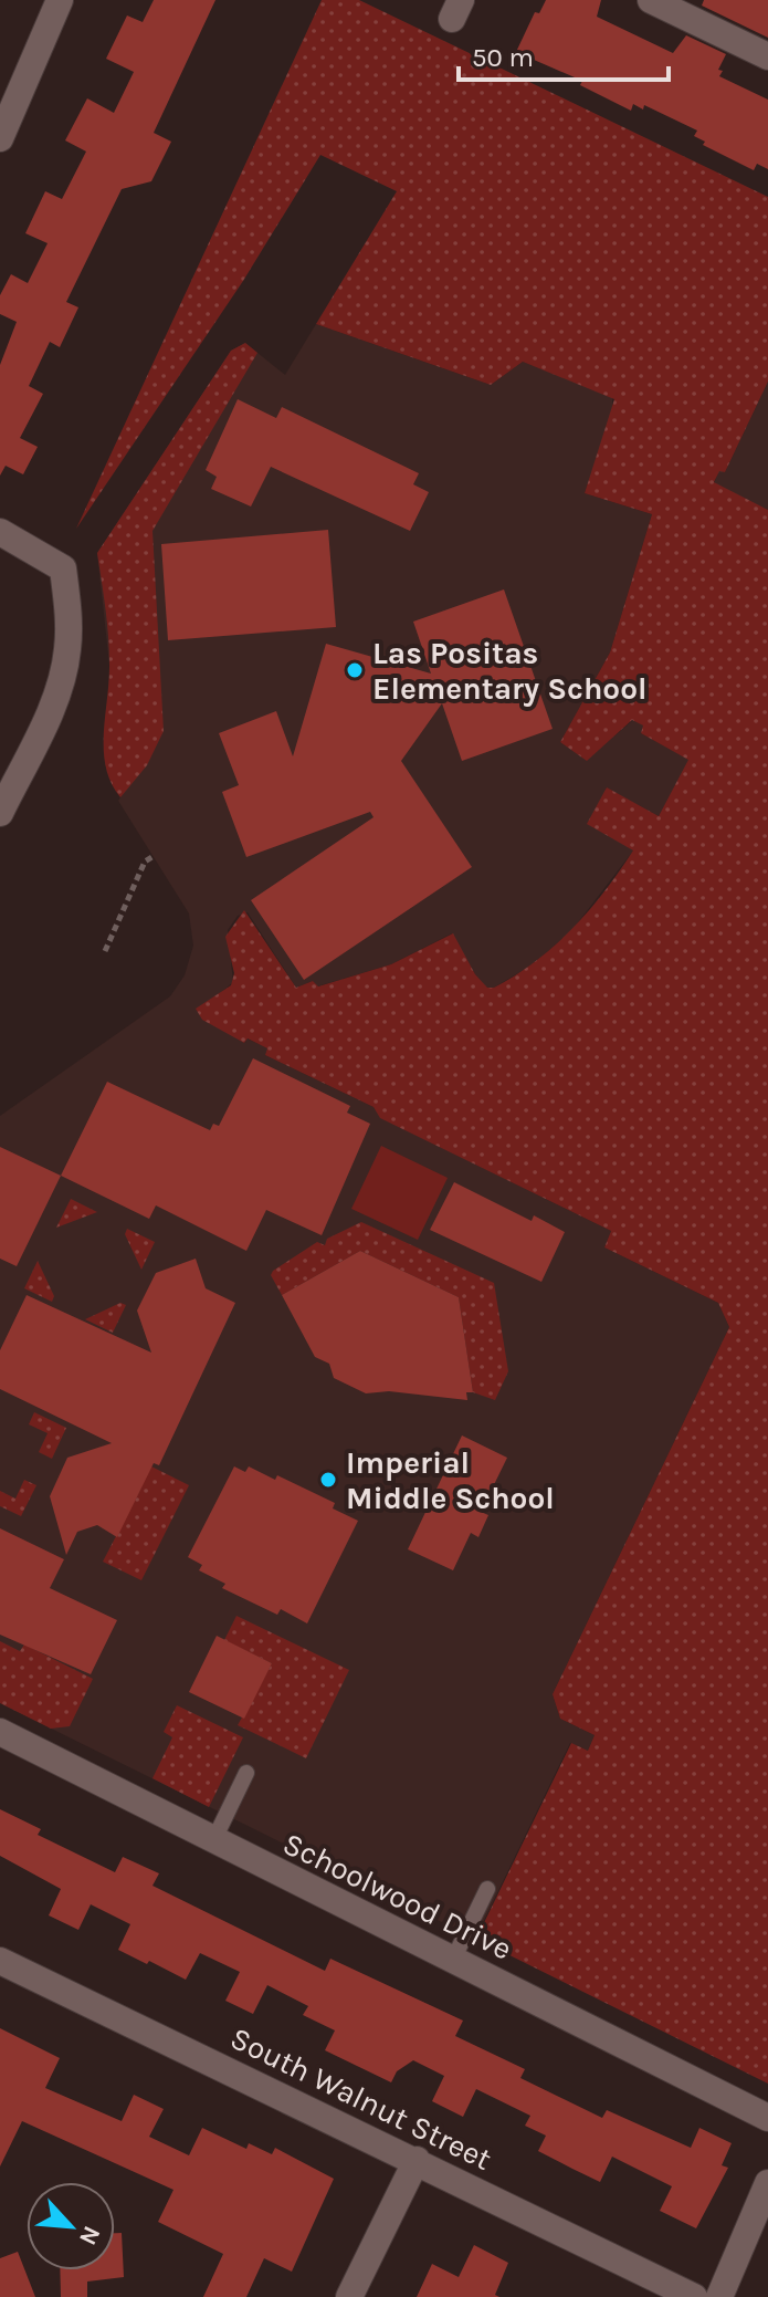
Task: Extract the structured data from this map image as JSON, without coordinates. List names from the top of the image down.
{
  "streets": {
    "street": ["Schoolwood Drive", "South Walnut Street"]
  },
  "places": ["Las Positas Elementary School", "Imperial Middle School"],
  "scale_bar": "50 m",
  "north": "bottom right"
}
